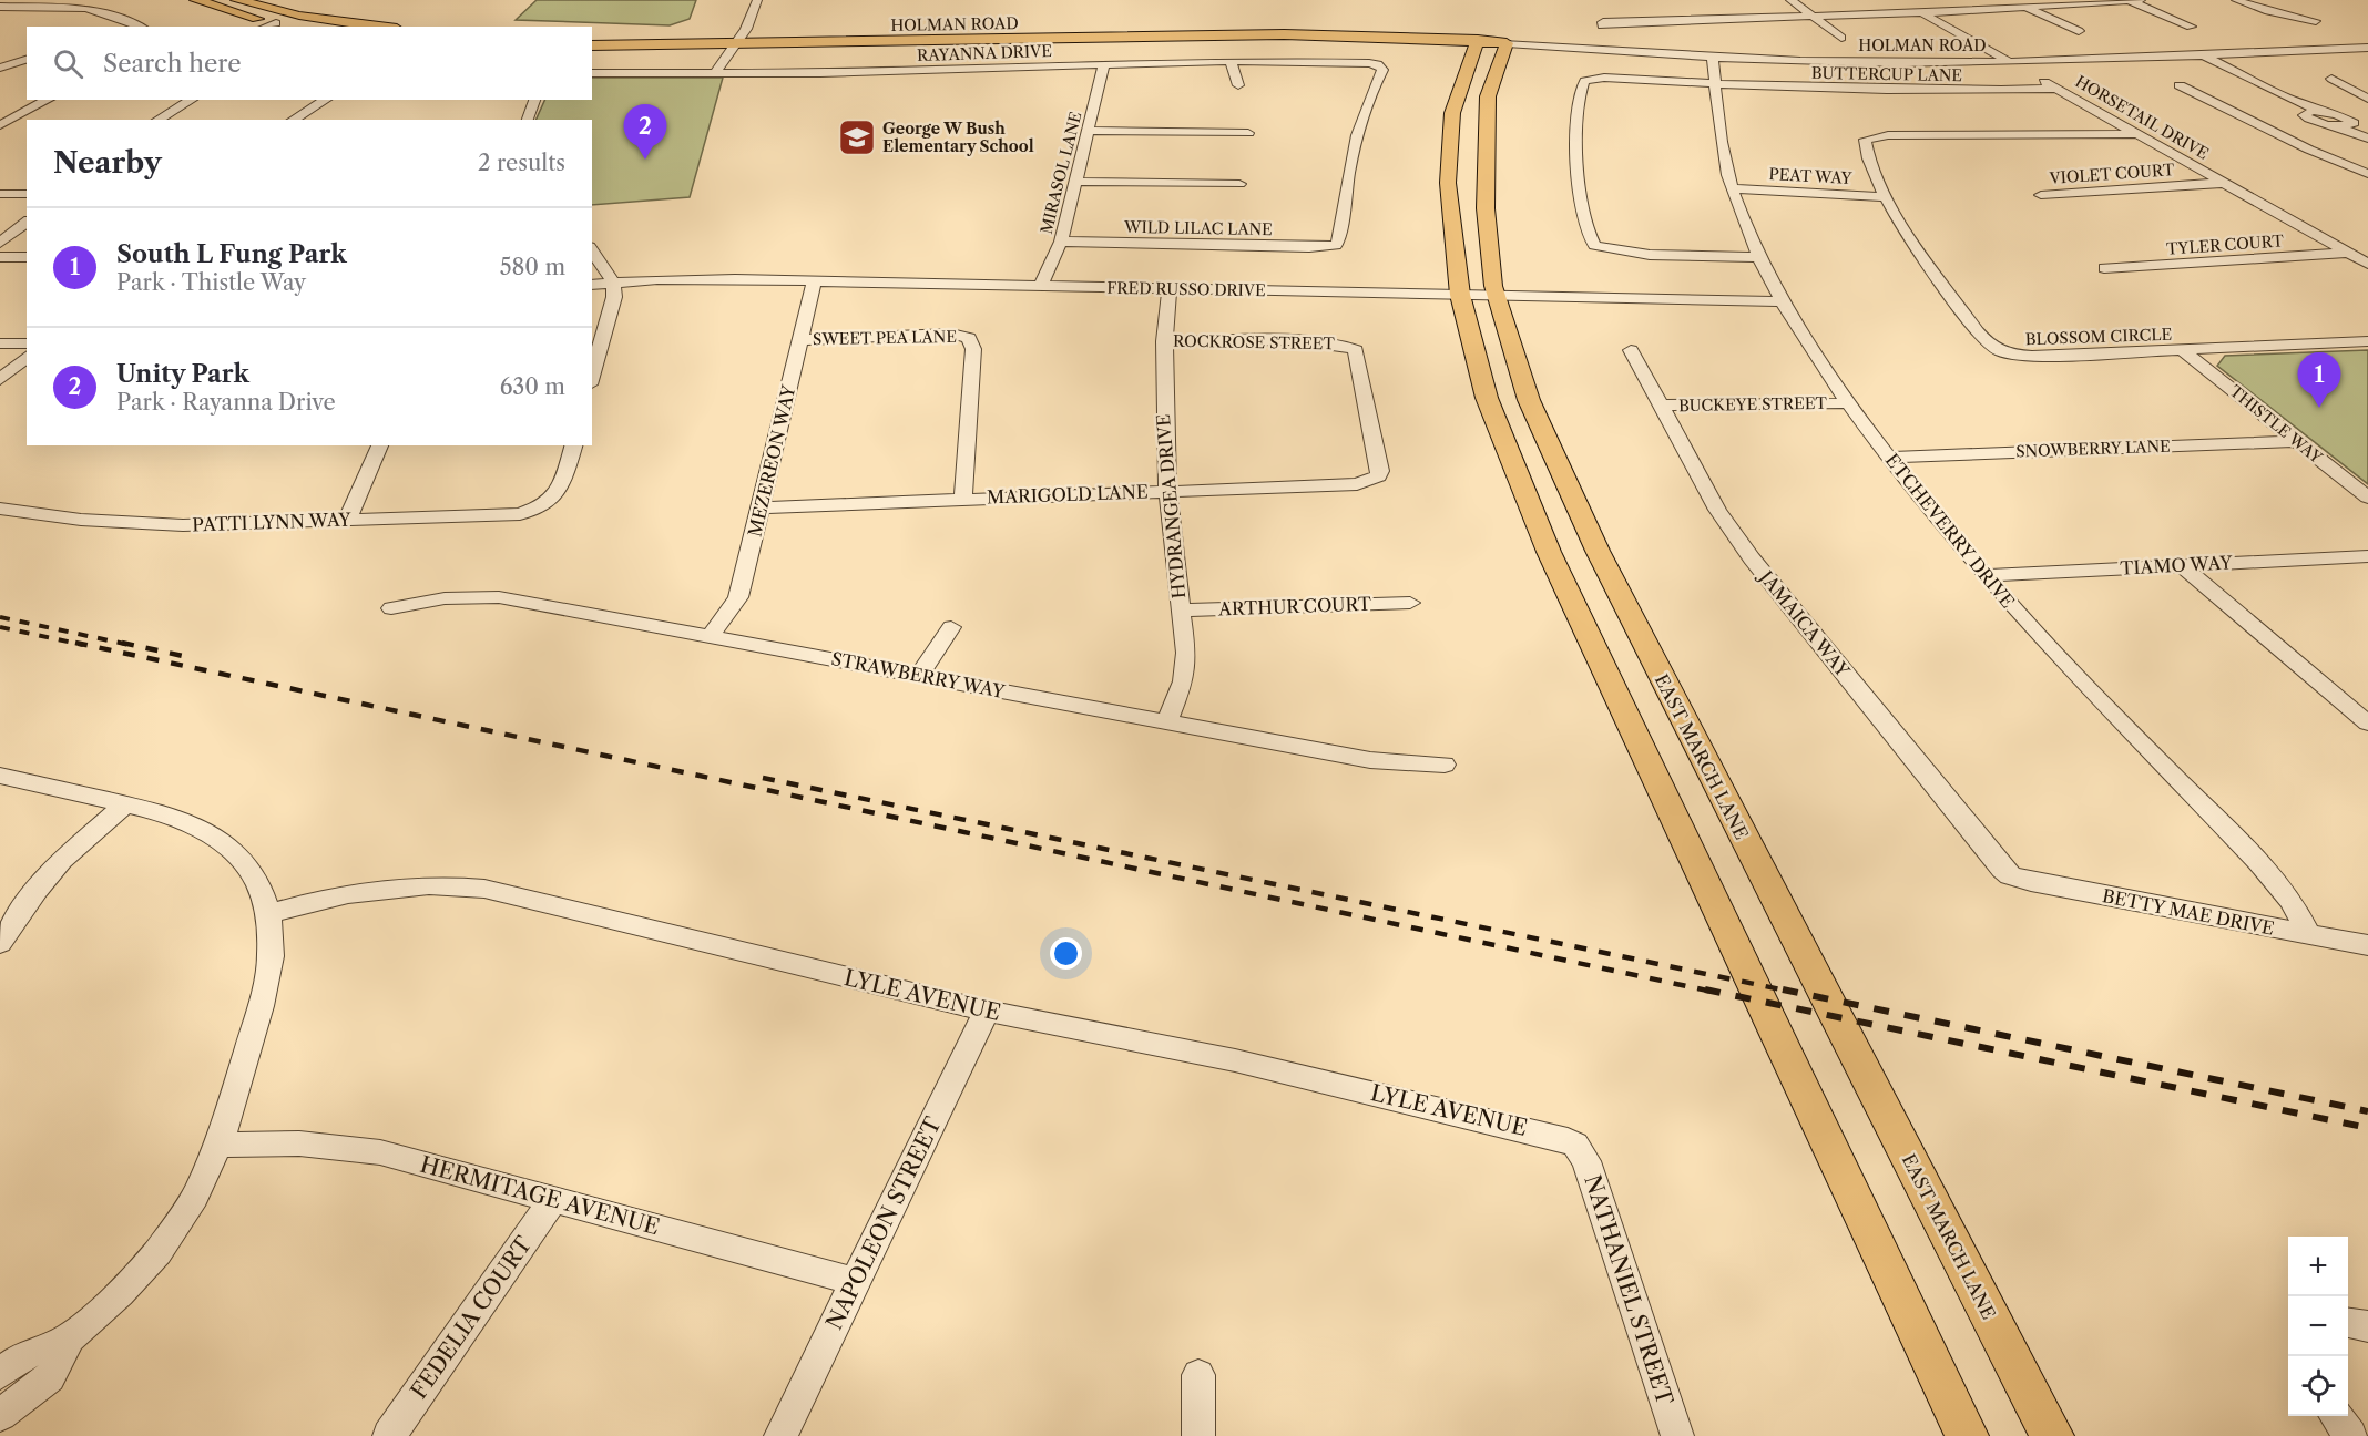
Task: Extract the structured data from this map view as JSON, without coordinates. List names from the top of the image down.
{
  "streets": {
    "main road": ["HOLMAN ROAD", "EAST MARCH LANE"],
    "street": [
      "RAYANNA DRIVE",
      "BUTTERCUP LANE",
      "HORSETAIL DRIVE",
      "MIRASOL LANE",
      "VIOLET COURT",
      "PEAT WAY",
      "WILD LILAC LANE",
      "TYLER COURT",
      "FRED RUSSO DRIVE",
      "BLOSSOM CIRCLE",
      "SWEET PEA LANE",
      "ROCKROSE STREET",
      "BUCKEYE STREET",
      "THISTLE WAY",
      "SNOWBERRY LANE",
      "MEZEREON WAY",
      "MARIGOLD LANE",
      "HYDRANGEA DRIVE",
      "PATTI LYNN WAY",
      "ETCHEVERRY DRIVE",
      "TIAMO WAY",
      "ARTHUR COURT",
      "JAMAICA WAY",
      "STRAWBERRY WAY",
      "BETTY MAE DRIVE",
      "LYLE AVENUE",
      "HERMITAGE AVENUE",
      "NAPOLEON STREET",
      "NATHANIEL STREET",
      "FEDELIA COURT"
    ]
  },
  "crossings": [
    ["HOLMAN ROAD", "HORSETAIL DRIVE"],
    ["HOLMAN ROAD", "ETCHEVERRY DRIVE"],
    ["HOLMAN ROAD", "EAST MARCH LANE"],
    ["RAYANNA DRIVE", "MIRASOL LANE"],
    ["RAYANNA DRIVE", "WILD LILAC LANE"],
    ["BUTTERCUP LANE", "HORSETAIL DRIVE"],
    ["BUTTERCUP LANE", "ETCHEVERRY DRIVE"],
    ["HORSETAIL DRIVE", "VIOLET COURT"],
    ["HORSETAIL DRIVE", "TYLER COURT"],
    ["HORSETAIL DRIVE", "BLOSSOM CIRCLE"],
    ["MIRASOL LANE", "WILD LILAC LANE"],
    ["MIRASOL LANE", "FRED RUSSO DRIVE"],
    ["PEAT WAY", "BLOSSOM CIRCLE"],
    ["PEAT WAY", "ETCHEVERRY DRIVE"],
    ["FRED RUSSO DRIVE", "MEZEREON WAY"],
    ["FRED RUSSO DRIVE", "HYDRANGEA DRIVE"],
    ["FRED RUSSO DRIVE", "ETCHEVERRY DRIVE"],
    ["FRED RUSSO DRIVE", "EAST MARCH LANE"],
    ["BLOSSOM CIRCLE", "THISTLE WAY"],
    ["SWEET PEA LANE", "MEZEREON WAY"],
    ["SWEET PEA LANE", "MARIGOLD LANE"],
    ["ROCKROSE STREET", "MARIGOLD LANE"],
    ["ROCKROSE STREET", "HYDRANGEA DRIVE"],
    ["BUCKEYE STREET", "ETCHEVERRY DRIVE"],
    ["BUCKEYE STREET", "JAMAICA WAY"],
    ["THISTLE WAY", "SNOWBERRY LANE"],
    ["SNOWBERRY LANE", "ETCHEVERRY DRIVE"],
    ["MEZEREON WAY", "MARIGOLD LANE"],
    ["MEZEREON WAY", "STRAWBERRY WAY"],
    ["MARIGOLD LANE", "HYDRANGEA DRIVE"],
    ["HYDRANGEA DRIVE", "ARTHUR COURT"],
    ["HYDRANGEA DRIVE", "STRAWBERRY WAY"],
    ["ETCHEVERRY DRIVE", "TIAMO WAY"],
    ["ETCHEVERRY DRIVE", "BETTY MAE DRIVE"],
    ["JAMAICA WAY", "BETTY MAE DRIVE"],
    ["LYLE AVENUE", "NAPOLEON STREET"],
    ["LYLE AVENUE", "NATHANIEL STREET"],
    ["HERMITAGE AVENUE", "NAPOLEON STREET"],
    ["HERMITAGE AVENUE", "FEDELIA COURT"]
  ],
  "places": {
    "school or university": ["George W Bush Elementary School"]
  },
  "page": {
    "search": "Search here",
    "pins": ["2", "1"],
    "heading": ["Nearby", "2 results"],
    "list": [
      {
        "mark": "1",
        "name": "South L Fung Park",
        "note": "Park · Thistle Way",
        "value": "580 m"
      },
      {
        "mark": "2",
        "name": "Unity Park",
        "note": "Park · Rayanna Drive",
        "value": "630 m"
      }
    ],
    "map_buttons": ["+", "−"]
  }
}
